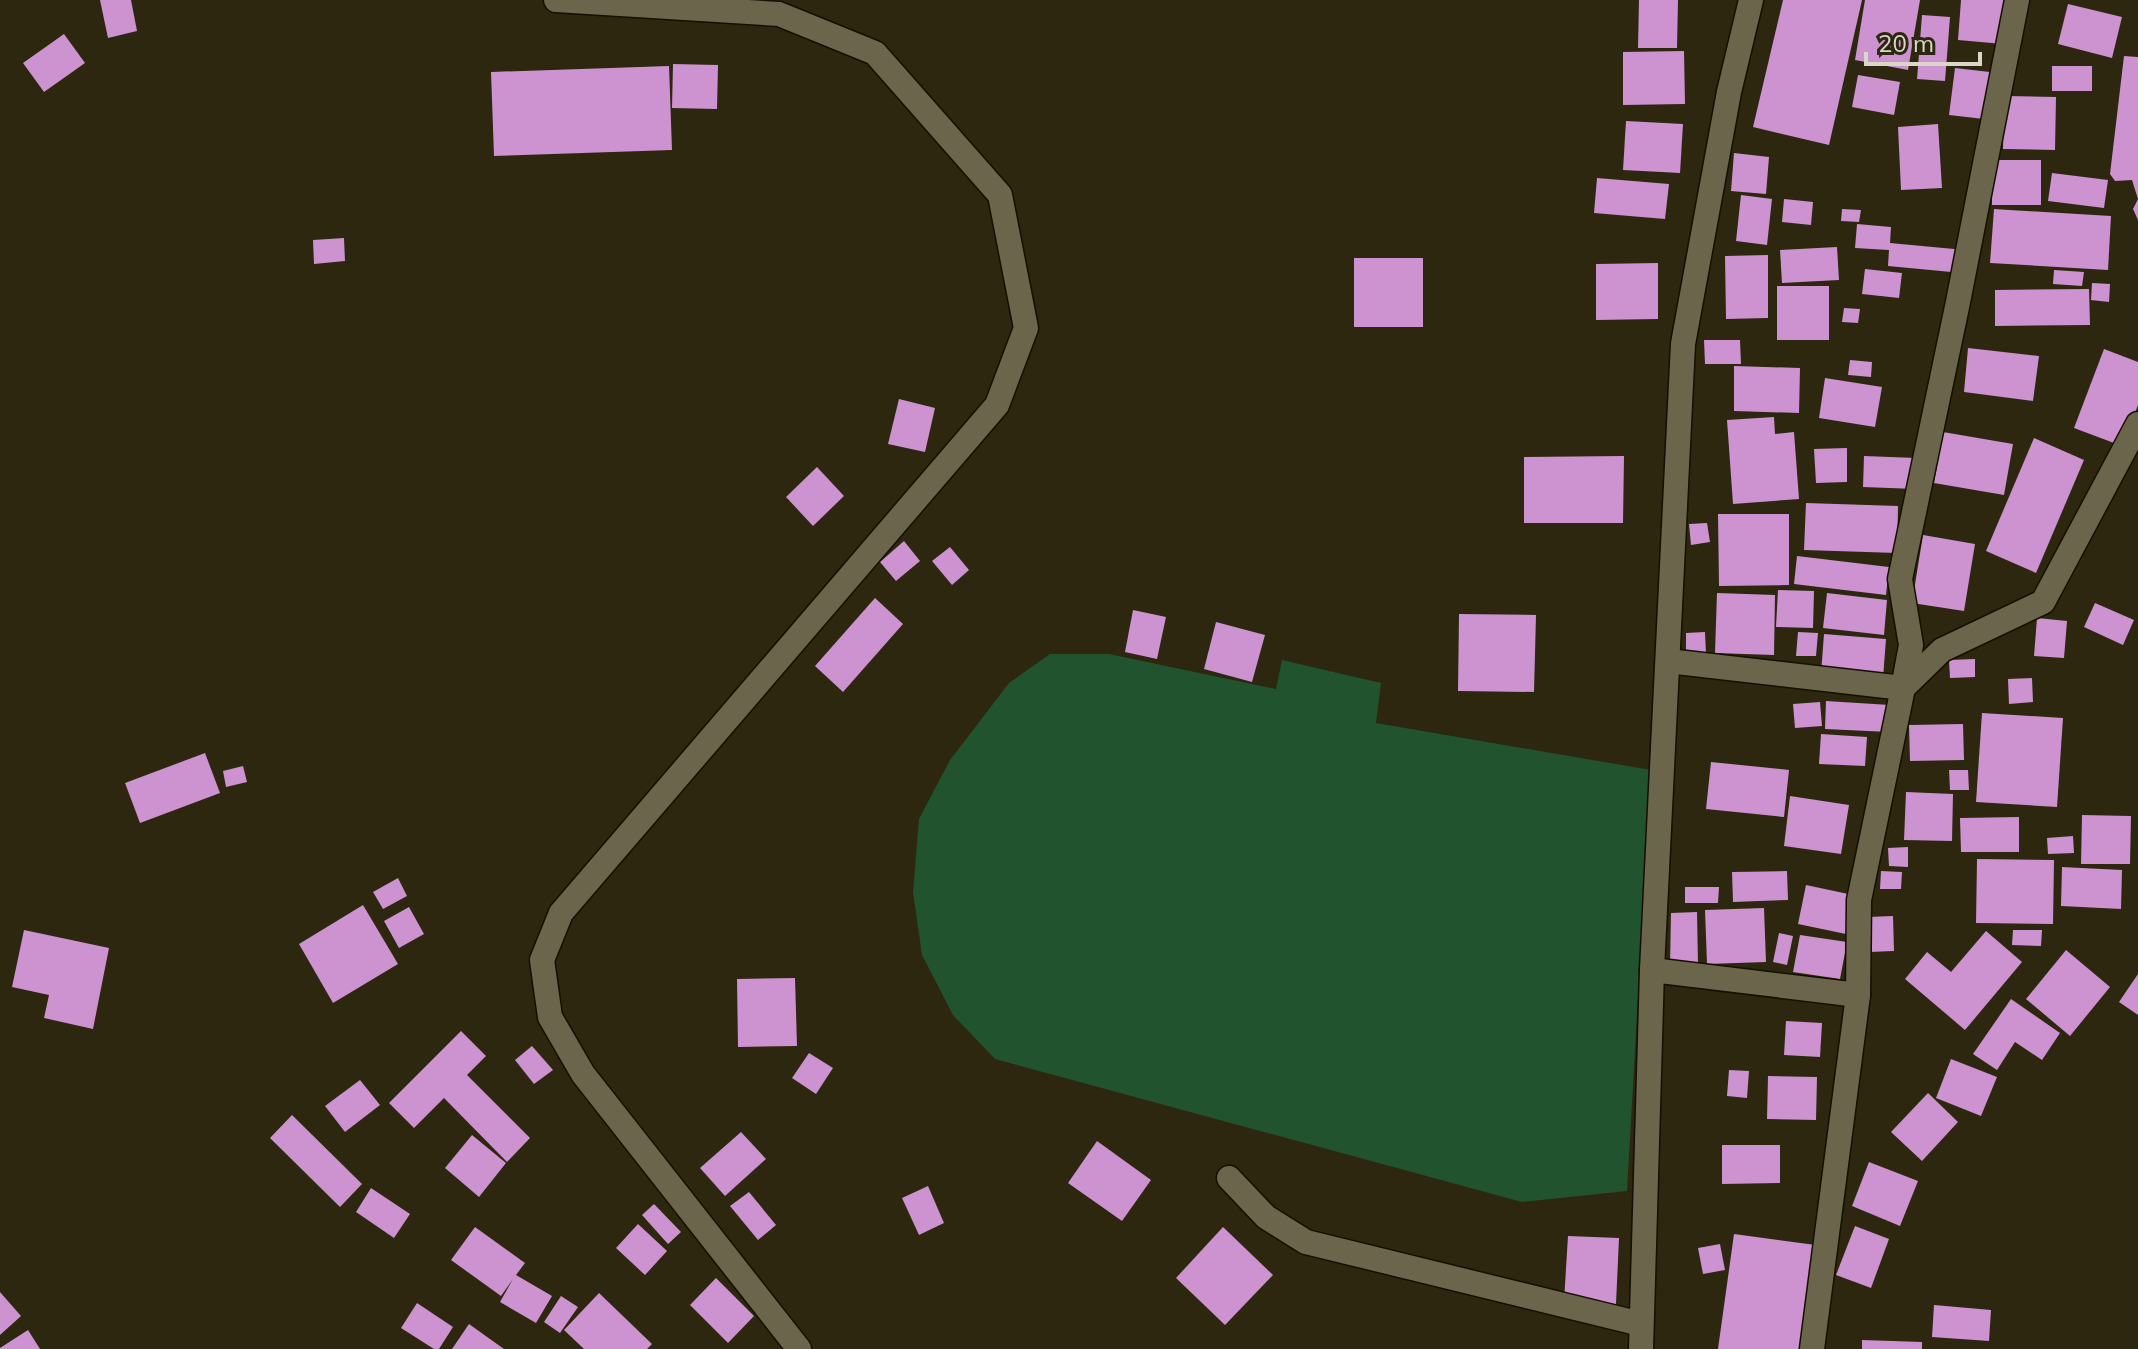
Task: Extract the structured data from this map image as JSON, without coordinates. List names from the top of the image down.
{
  "scale_bar": "20 m"
}
